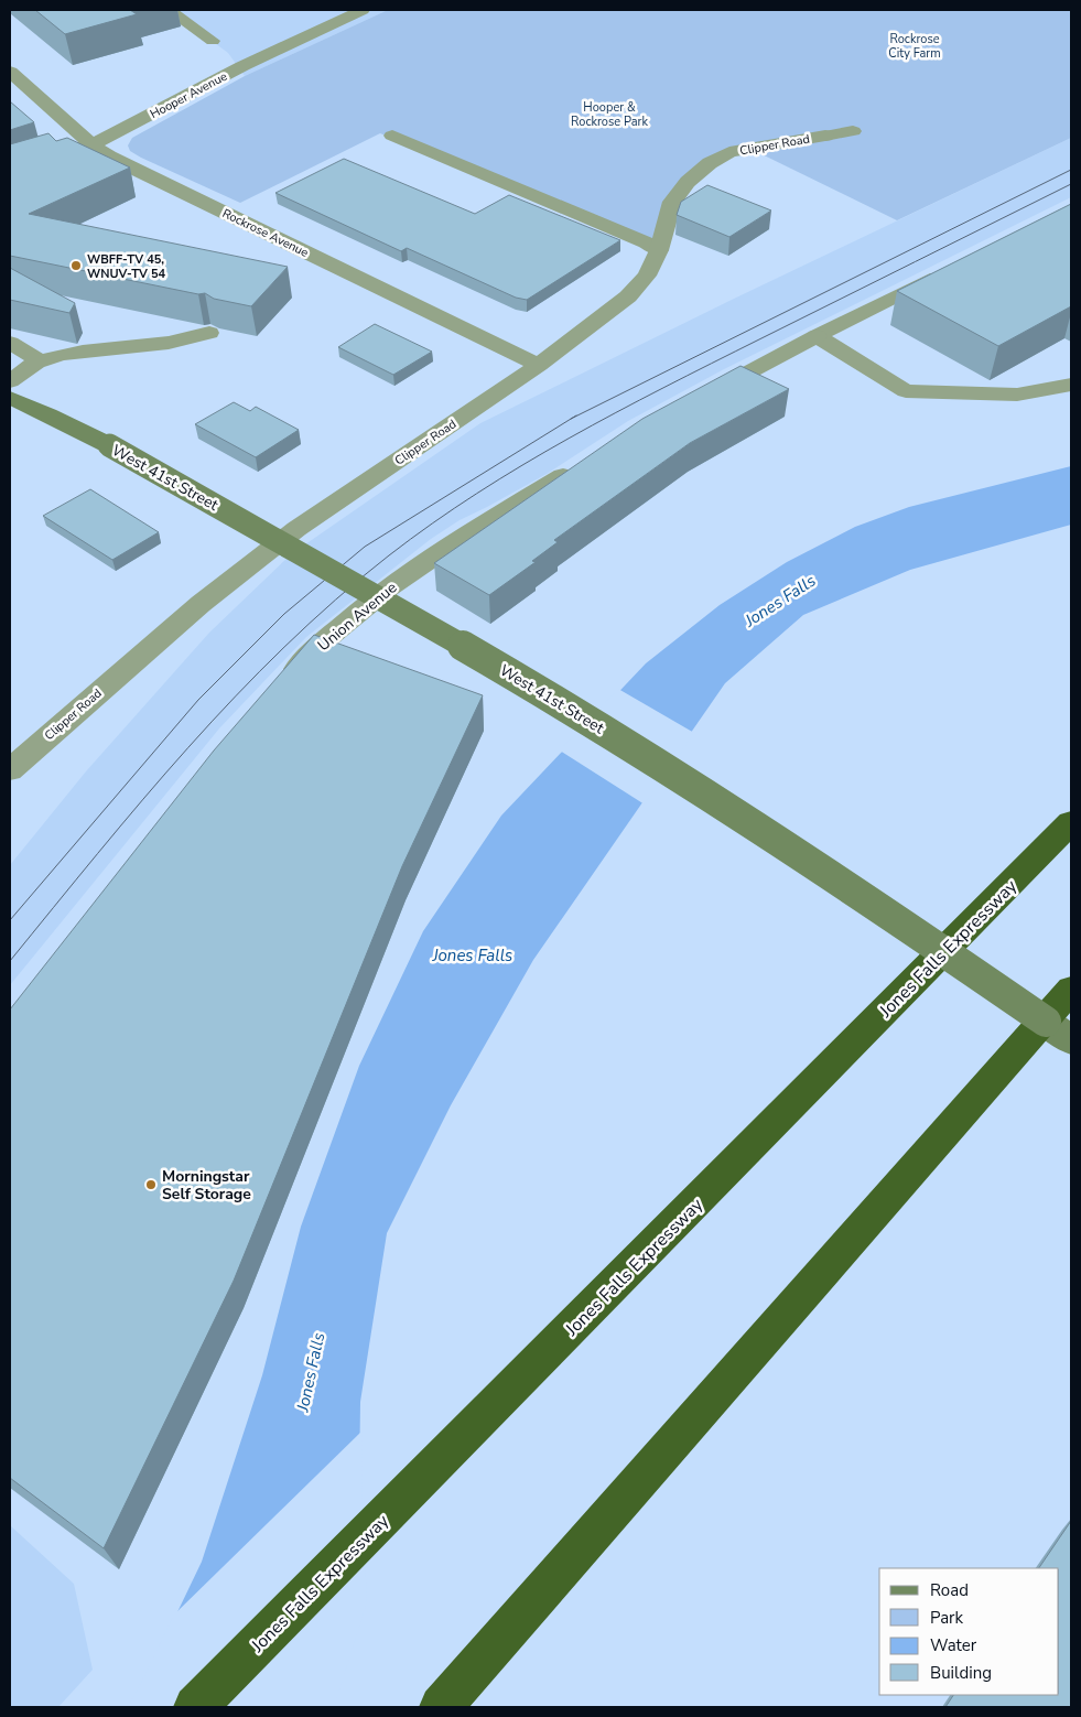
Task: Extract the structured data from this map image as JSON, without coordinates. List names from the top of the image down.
{
  "streets": {
    "highway": ["Jones Falls Expressway"],
    "main road": ["West 41st Street"],
    "street": [
      "Hooper Avenue",
      "Clipper Road",
      "Rockrose Avenue",
      "Union Avenue"
    ]
  },
  "crossings": [
    ["Hooper Avenue", "Rockrose Avenue"],
    ["Clipper Road", "Rockrose Avenue"]
  ],
  "water": ["Jones Falls"],
  "parks": ["Rockrose City Farm", "Hooper & Rockrose Park"],
  "places": ["WBFF-TV 45, WNUV-TV 54", "Morningstar Self Storage"],
  "legend": [
    "Road",
    "Park",
    "Water",
    "Building"
  ]
}
